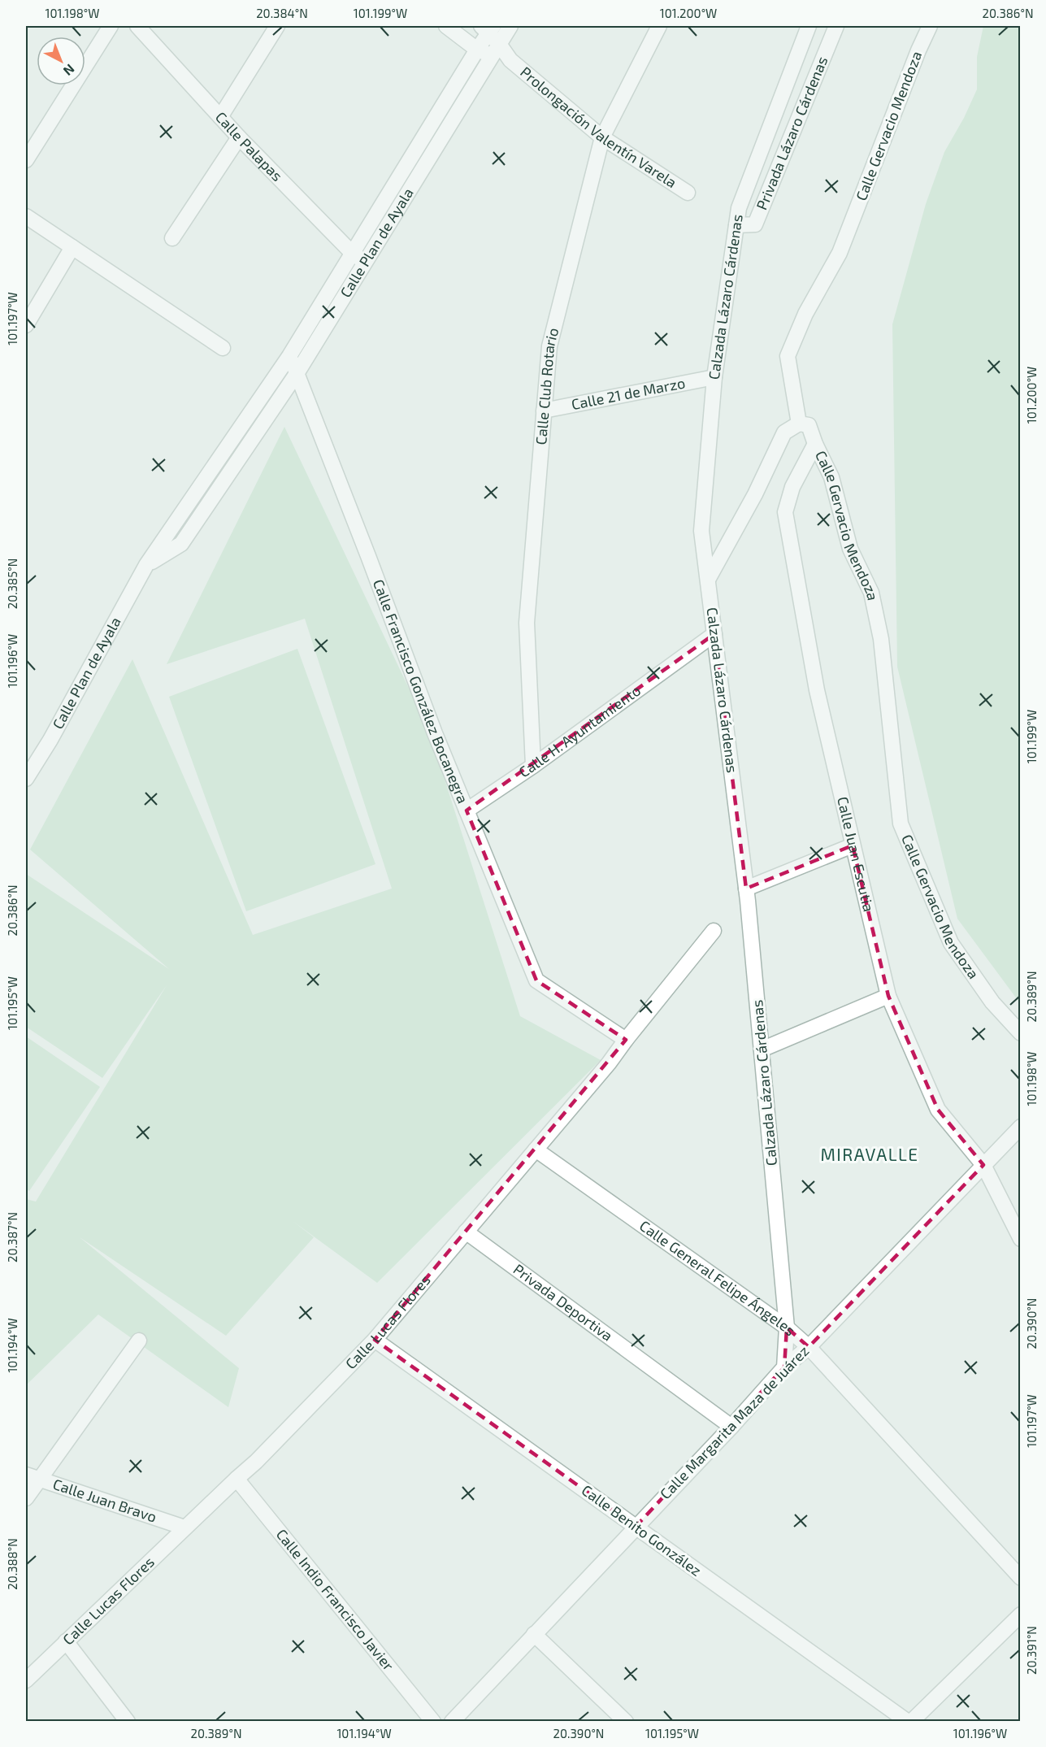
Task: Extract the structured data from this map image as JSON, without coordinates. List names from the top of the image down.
{
  "streets": {
    "street": [
      "Calle Gervacio Mendoza",
      "Prolongación Valentín Varela",
      "Privada Lázaro Cárdenas",
      "Calle Palapas",
      "Calle Plan de Ayala",
      "Calzada Lázaro Cárdenas",
      "Calle Club Rotario",
      "Calle 21 de Marzo",
      "Calle Francisco González Bocanegra",
      "Calle H. Ayuntamiento",
      "Calle Juan Escutia",
      "Calle General Felipe Ángeles",
      "Privada Deportiva",
      "Calle Lucas Flores",
      "Calle Margarita Maza de Juárez",
      "Calle Juan Bravo",
      "Calle Benito González",
      "Calle Indio Francisco Javier"
    ]
  },
  "crossings": [
    ["Calle Gervacio Mendoza", "Calle Juan Escutia"],
    ["Prolongación Valentín Varela", "Calle Plan de Ayala"],
    ["Prolongación Valentín Varela", "Calle Club Rotario"],
    ["Privada Lázaro Cárdenas", "Calzada Lázaro Cárdenas"],
    ["Calle Palapas", "Calle Plan de Ayala"],
    ["Calle Plan de Ayala", "Calle Francisco González Bocanegra"],
    ["Calzada Lázaro Cárdenas", "Calle 21 de Marzo"],
    ["Calzada Lázaro Cárdenas", "Calle H. Ayuntamiento"],
    ["Calzada Lázaro Cárdenas", "Calle General Felipe Ángeles"],
    ["Calzada Lázaro Cárdenas", "Calle Margarita Maza de Juárez"],
    ["Calle Club Rotario", "Calle 21 de Marzo"],
    ["Calle Club Rotario", "Calle H. Ayuntamiento"],
    ["Calle Francisco González Bocanegra", "Calle H. Ayuntamiento"],
    ["Calle Francisco González Bocanegra", "Calle Lucas Flores"],
    ["Calle Juan Escutia", "Calle Margarita Maza de Juárez"],
    ["Calle General Felipe Ángeles", "Calle Lucas Flores"],
    ["Calle General Felipe Ángeles", "Calle Margarita Maza de Juárez"],
    ["Privada Deportiva", "Calle Lucas Flores"],
    ["Privada Deportiva", "Calle Margarita Maza de Juárez"],
    ["Calle Lucas Flores", "Calle Juan Bravo"],
    ["Calle Lucas Flores", "Calle Benito González"],
    ["Calle Lucas Flores", "Calle Indio Francisco Javier"],
    ["Calle Margarita Maza de Juárez", "Calle Benito González"]
  ],
  "districts": ["MIRAVALLE"],
  "north": "bottom right",
  "coordinates": [
    "101.198°W",
    "20.384°N",
    "101.199°W",
    "101.200°W",
    "20.386°N",
    "101.197°W",
    "20.385°N",
    "101.196°W",
    "20.389°N",
    "101.195°W",
    "20.387°N",
    "20.390°N",
    "101.194°W",
    "20.388°N",
    "20.391°N"
  ]
}
